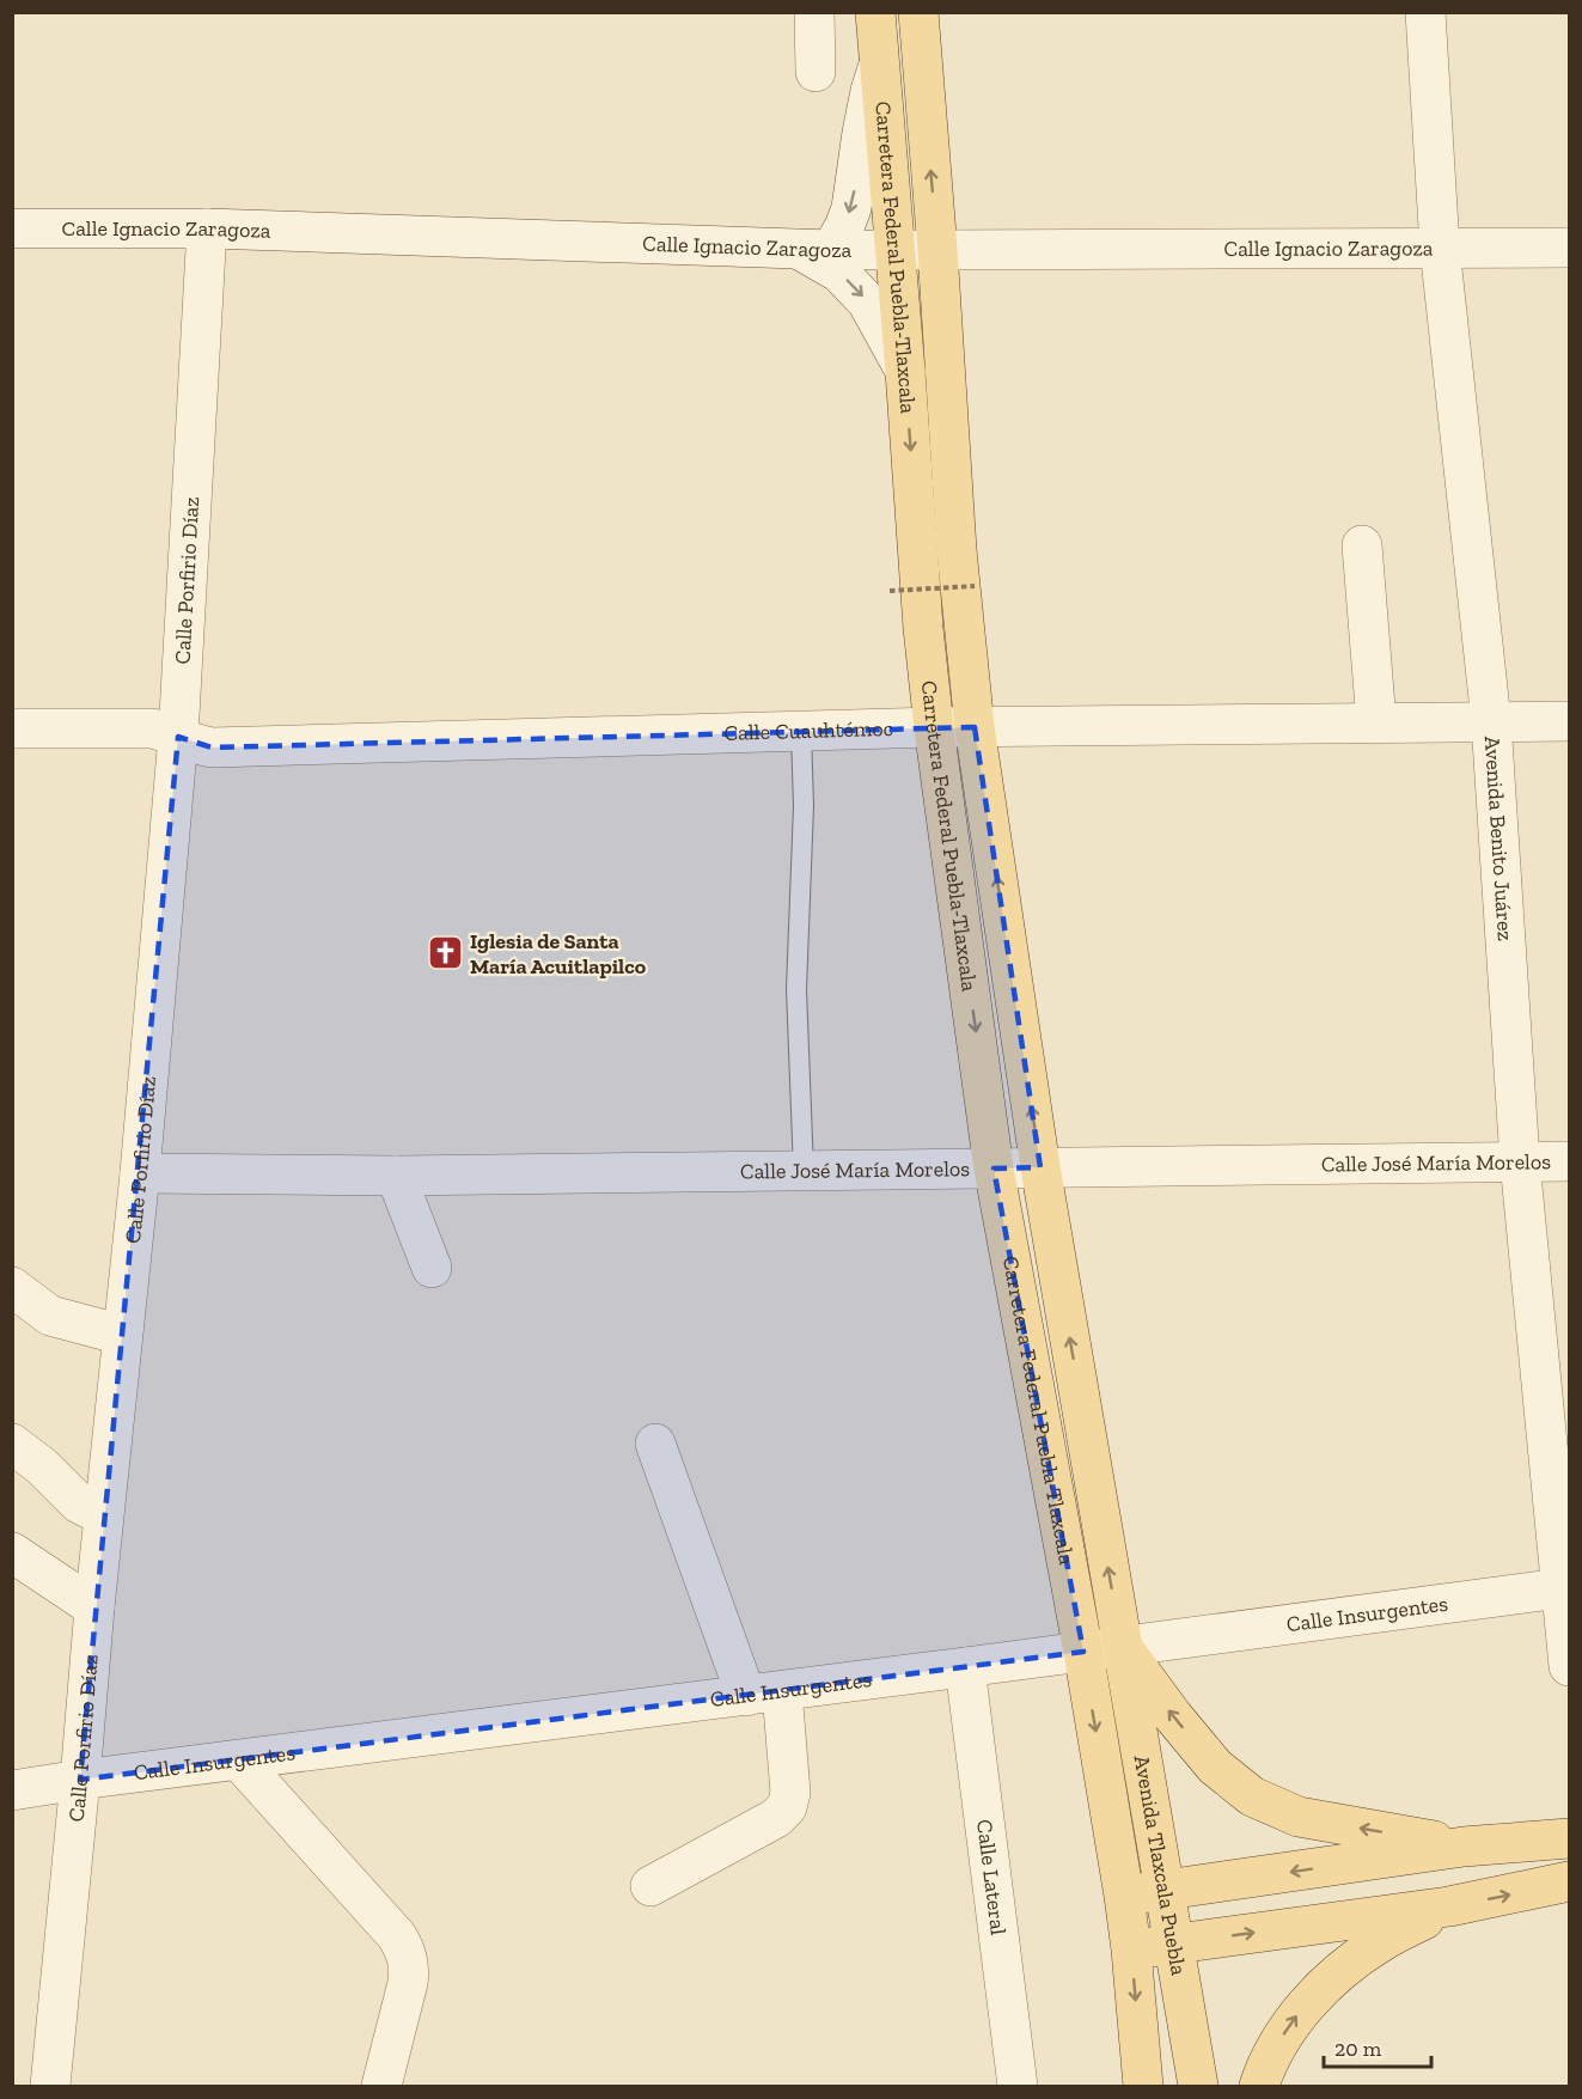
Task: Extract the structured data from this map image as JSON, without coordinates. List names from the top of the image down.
{
  "streets": {
    "main road": ["Carretera Federal Puebla-Tlaxcala", "Avenida Tlaxcala Puebla"],
    "street": [
      "Calle Ignacio Zaragoza",
      "Calle Porfirio Díaz",
      "Calle Cuauhtémoc",
      "Avenida Benito Juárez",
      "Calle José María Morelos",
      "Calle Insurgentes",
      "Calle Lateral"
    ]
  },
  "crossings": [
    ["Calle Ignacio Zaragoza", "Carretera Federal Puebla-Tlaxcala"],
    ["Calle Ignacio Zaragoza", "Calle Porfirio Díaz"],
    ["Calle Ignacio Zaragoza", "Avenida Benito Juárez"],
    ["Carretera Federal Puebla-Tlaxcala", "Calle Cuauhtémoc"],
    ["Carretera Federal Puebla-Tlaxcala", "Calle José María Morelos"],
    ["Carretera Federal Puebla-Tlaxcala", "Calle Insurgentes"],
    ["Carretera Federal Puebla-Tlaxcala", "Avenida Tlaxcala Puebla"],
    ["Calle Porfirio Díaz", "Calle Cuauhtémoc"],
    ["Calle Porfirio Díaz", "Calle José María Morelos"],
    ["Calle Porfirio Díaz", "Calle Insurgentes"],
    ["Calle Cuauhtémoc", "Avenida Benito Juárez"],
    ["Avenida Benito Juárez", "Calle José María Morelos"],
    ["Avenida Benito Juárez", "Calle Insurgentes"],
    ["Calle Insurgentes", "Avenida Tlaxcala Puebla"],
    ["Calle Insurgentes", "Calle Lateral"]
  ],
  "places": {
    "church": ["Iglesia de Santa María Acuitlapilco"]
  },
  "scale_bar": "20 m"
}
